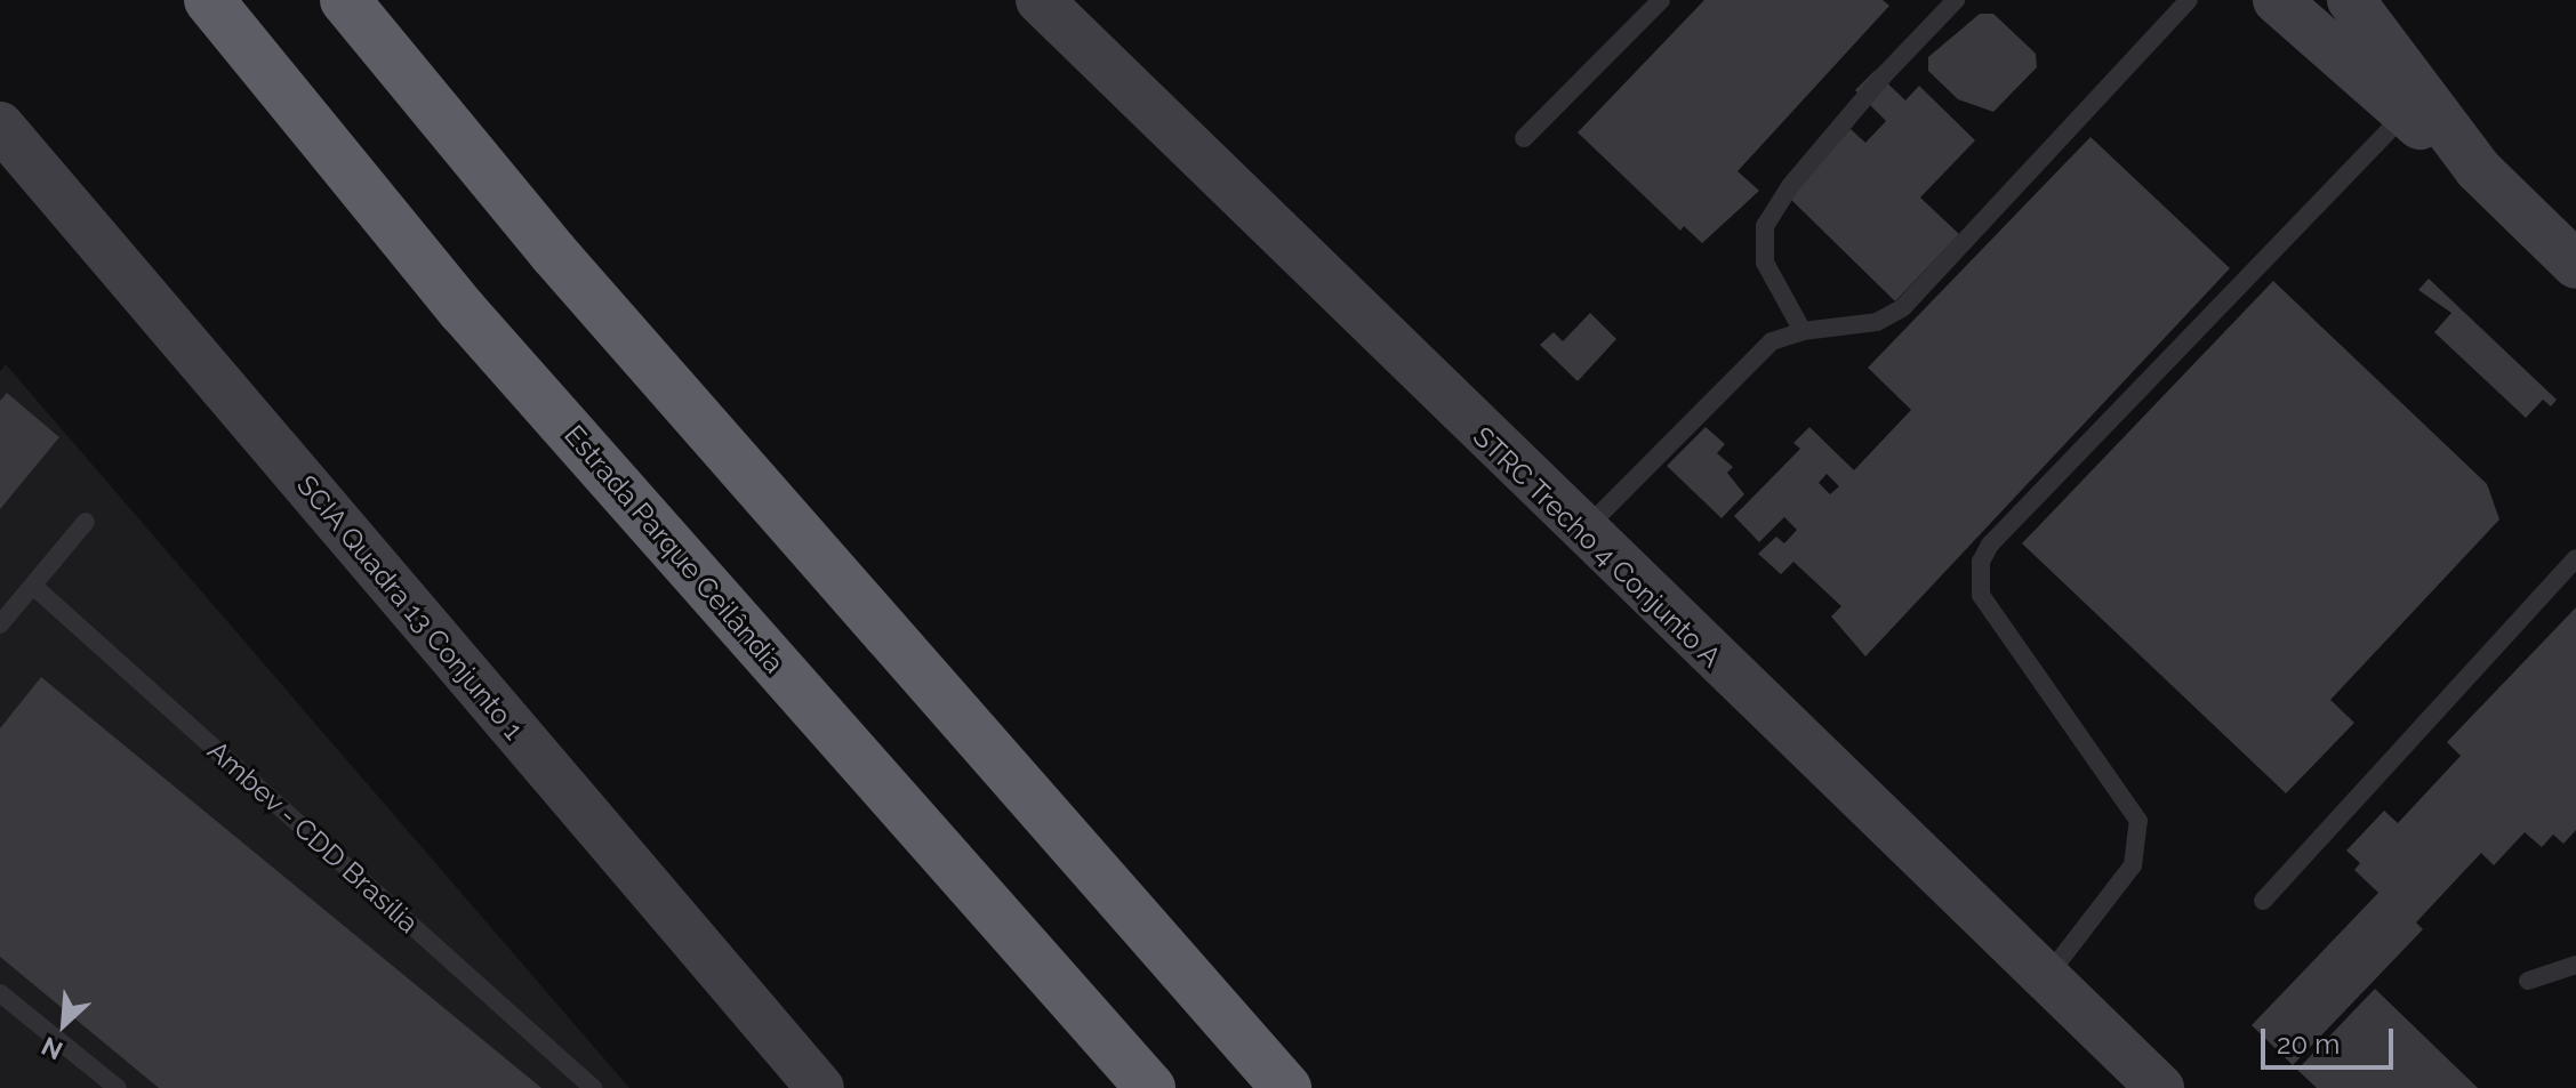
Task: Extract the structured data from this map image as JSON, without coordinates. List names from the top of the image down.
{
  "streets": {
    "highway": ["Estrada Parque Ceilândia"],
    "street": ["STRC Trecho 4 Conjunto A", "SCIA Quadra 13 Conjunto 1"],
    "lane": ["Ambev - CDD Brasília"]
  },
  "scale_bar": "20 m",
  "north": "bottom left"
}
